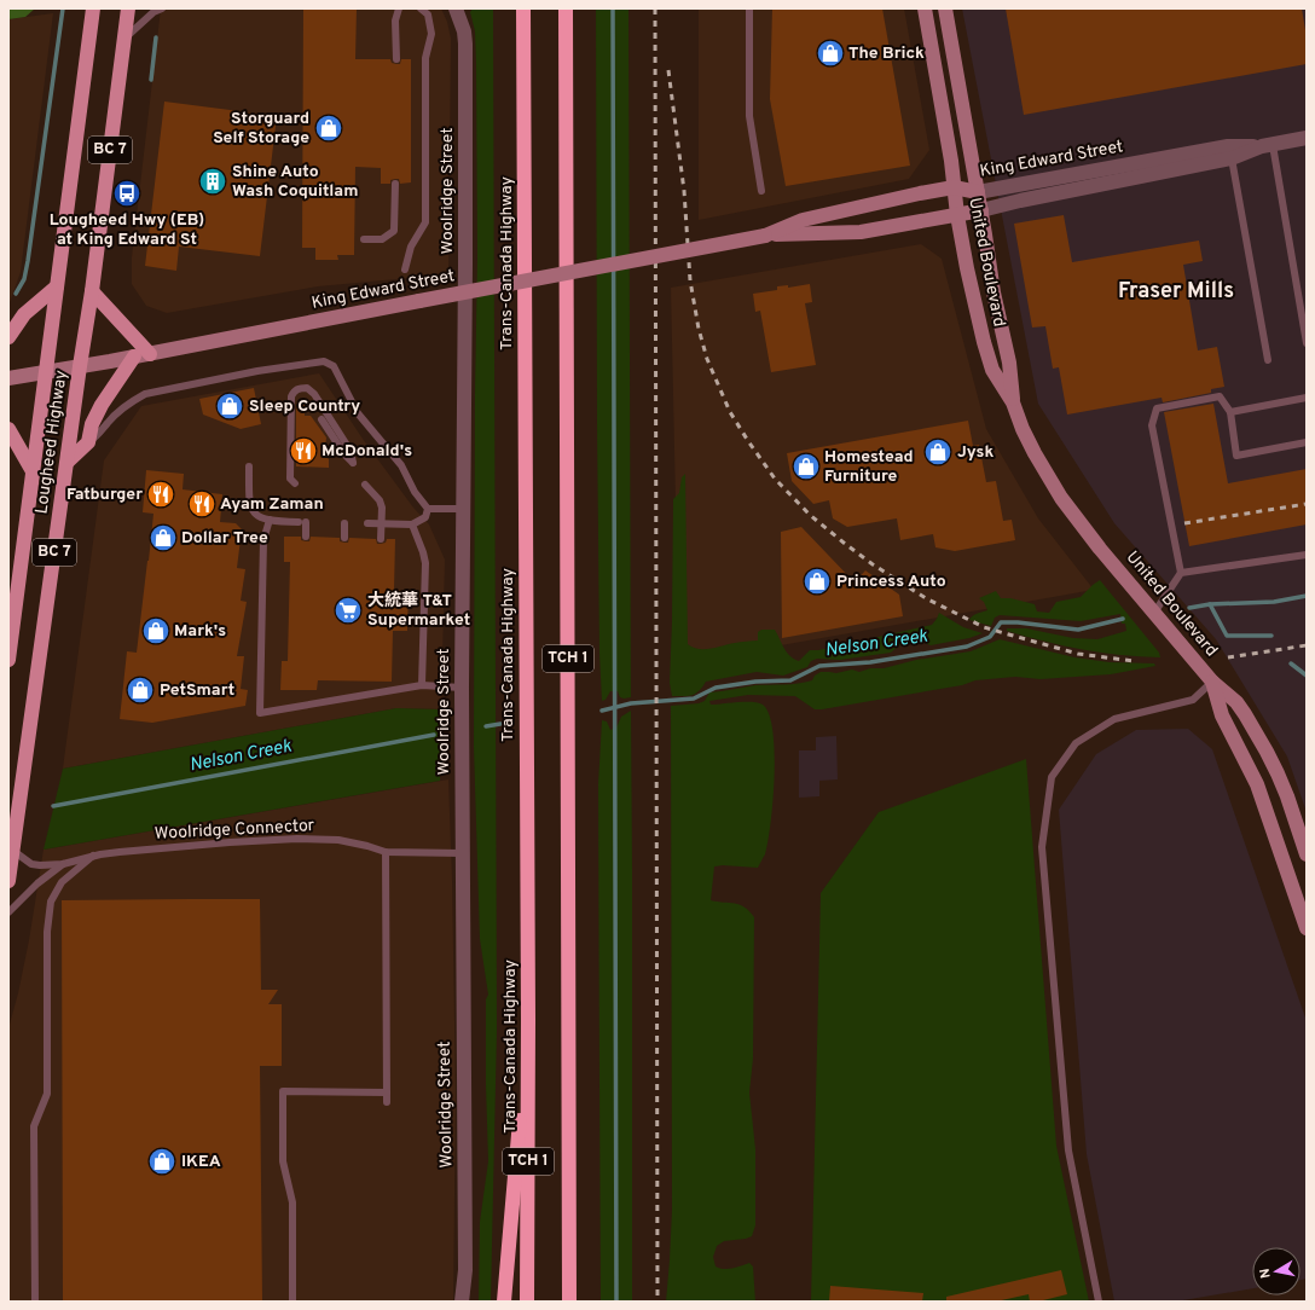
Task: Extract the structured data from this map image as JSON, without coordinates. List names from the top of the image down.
{
  "streets": {
    "highway": ["Trans-Canada Highway", "TCH 1"],
    "main road": [
      "BC 7",
      "King Edward Street",
      "United Boulevard",
      "Lougheed Highway"
    ],
    "street": ["Woolridge Street"],
    "lane": ["Woolridge Connector"]
  },
  "crossings": [
    ["King Edward Street", "United Boulevard"],
    ["King Edward Street", "Lougheed Highway"],
    ["Woolridge Street", "Woolridge Connector"],
    ["Lougheed Highway", "Woolridge Connector"]
  ],
  "districts": ["Fraser Mills"],
  "water": ["Nelson Creek"],
  "places": {
    "shop": [
      "The Brick",
      "Storguard Self Storage",
      "Sleep Country",
      "Jysk",
      "Homestead Furniture",
      "Dollar Tree",
      "Princess Auto",
      "Mark's",
      "PetSmart",
      "IKEA"
    ],
    "building": ["Shine Auto Wash Coquitlam"],
    "bus stop": ["Lougheed Hwy (EB) at King Edward St"],
    "restaurant": ["McDonald's", "Fatburger", "Ayam Zaman"],
    "supermarket": ["大統華 T&T Supermarket"]
  },
  "north": "left"
}
